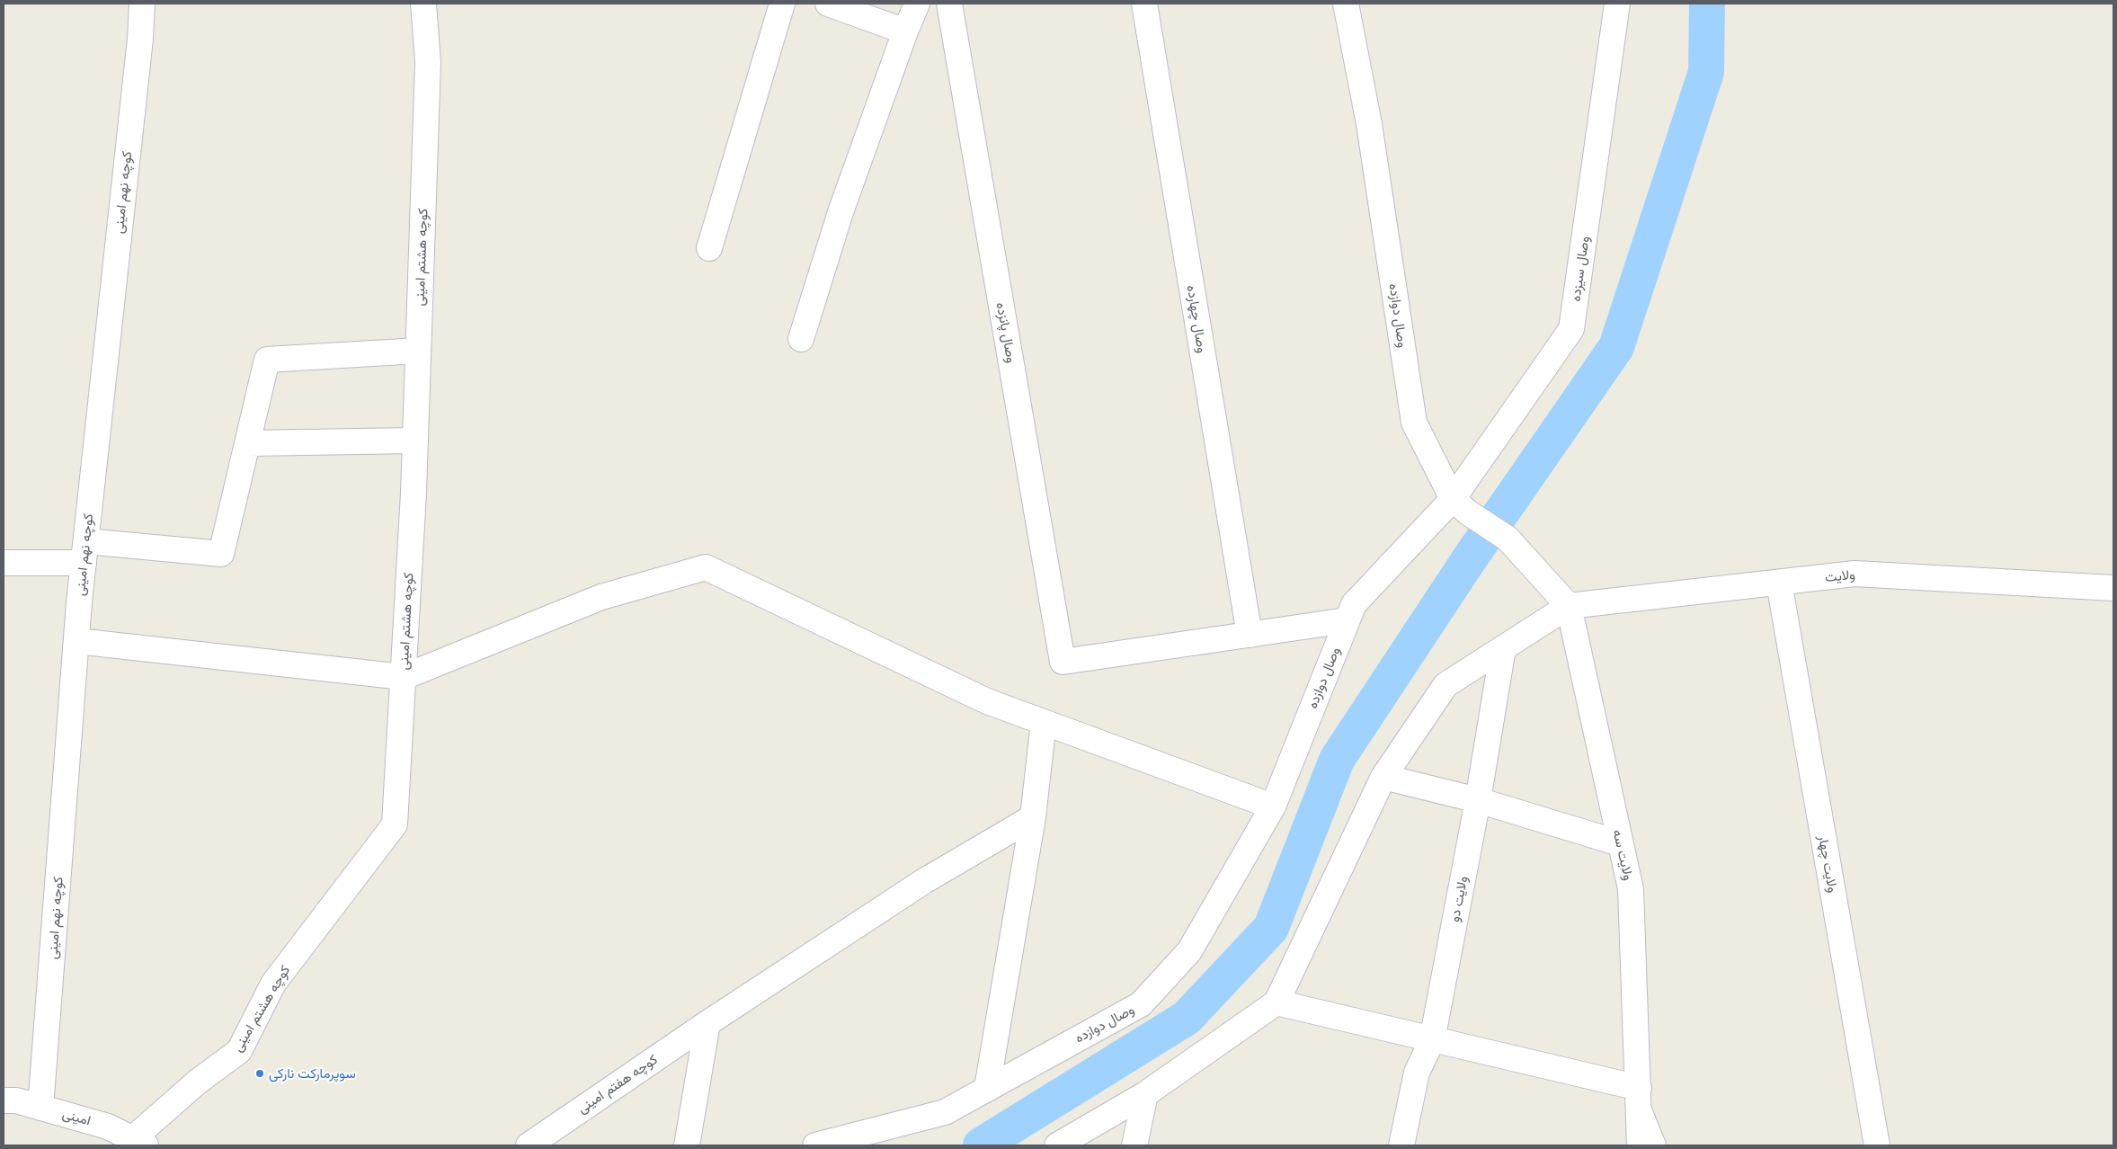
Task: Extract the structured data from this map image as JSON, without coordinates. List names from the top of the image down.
{
  "streets": {
    "street": [
      "کوچه نهم امینی",
      "کوچه هشتم امینی",
      "وصال سیزده",
      "وصال دوازده",
      "وصال چهارده",
      "وصال پانزده",
      "ولایت",
      "ولایت سه",
      "ولایت چهار",
      "ولایت دو",
      "کوچه هفتم امینی",
      "امینی"
    ]
  },
  "crossings": [
    ["کوچه نهم امینی", "امینی"],
    ["کوچه هشتم امینی", "امینی"],
    ["وصال سیزده", "وصال دوازده"],
    ["وصال چهارده", "وصال پانزده"],
    ["ولایت", "ولایت سه"],
    ["ولایت", "ولایت چهار"]
  ],
  "places": ["سوپرمارکت نارکی"]
}
